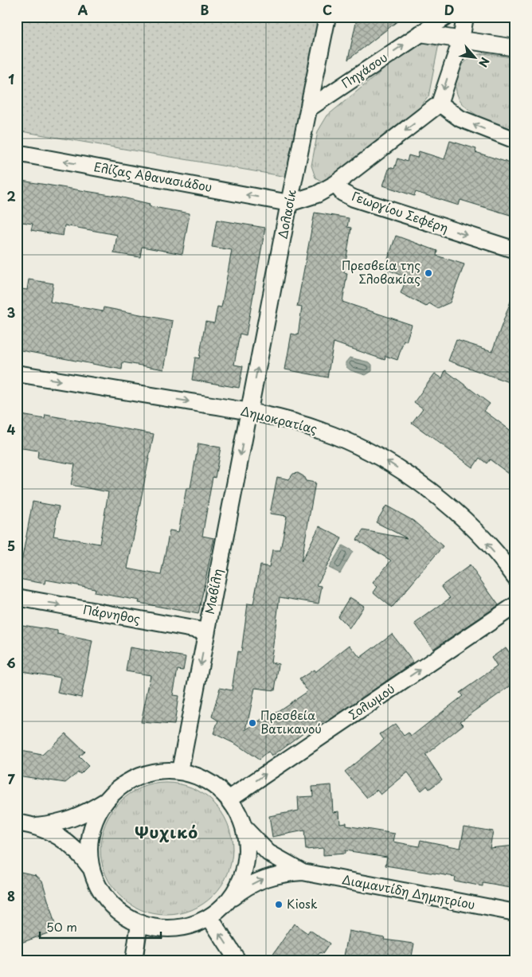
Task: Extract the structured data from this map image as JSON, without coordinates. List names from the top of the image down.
{
  "streets": {
    "street": [
      "Πηγάσου",
      "Ελίζας Αθανασιάδου",
      "Γεωργίου Σεφέρη",
      "Δολασίκ",
      "Δημοκρατίας",
      "Μαβίλη",
      "Πάρνηθος",
      "Σολωμού",
      "Διαμαντίδη Δημητρίου"
    ]
  },
  "crossings": [
    ["Πηγάσου", "Δολασίκ"],
    ["Ελίζας Αθανασιάδου", "Δολασίκ"],
    ["Δολασίκ", "Δημοκρατίας"],
    ["Δολασίκ", "Μαβίλη"],
    ["Δημοκρατίας", "Μαβίλη"],
    ["Μαβίλη", "Πάρνηθος"]
  ],
  "one_way": [
    "Ελίζας Αθανασιάδου",
    "Δολασίκ",
    "Μαβίλη",
    "Πάρνηθος",
    "Σολωμού"
  ],
  "districts": ["Ψυχικό"],
  "places": ["Πρεσβεία της Σλοβακίας", "Πρεσβεία Βατικανού", "Kiosk"],
  "scale_bar": "50 m",
  "north": "bottom right",
  "grid": {
    "columns": [
      "A",
      "B",
      "C",
      "D"
    ],
    "rows": [
      "1",
      "2",
      "3",
      "4",
      "5",
      "6",
      "7",
      "8"
    ]
  }
}
